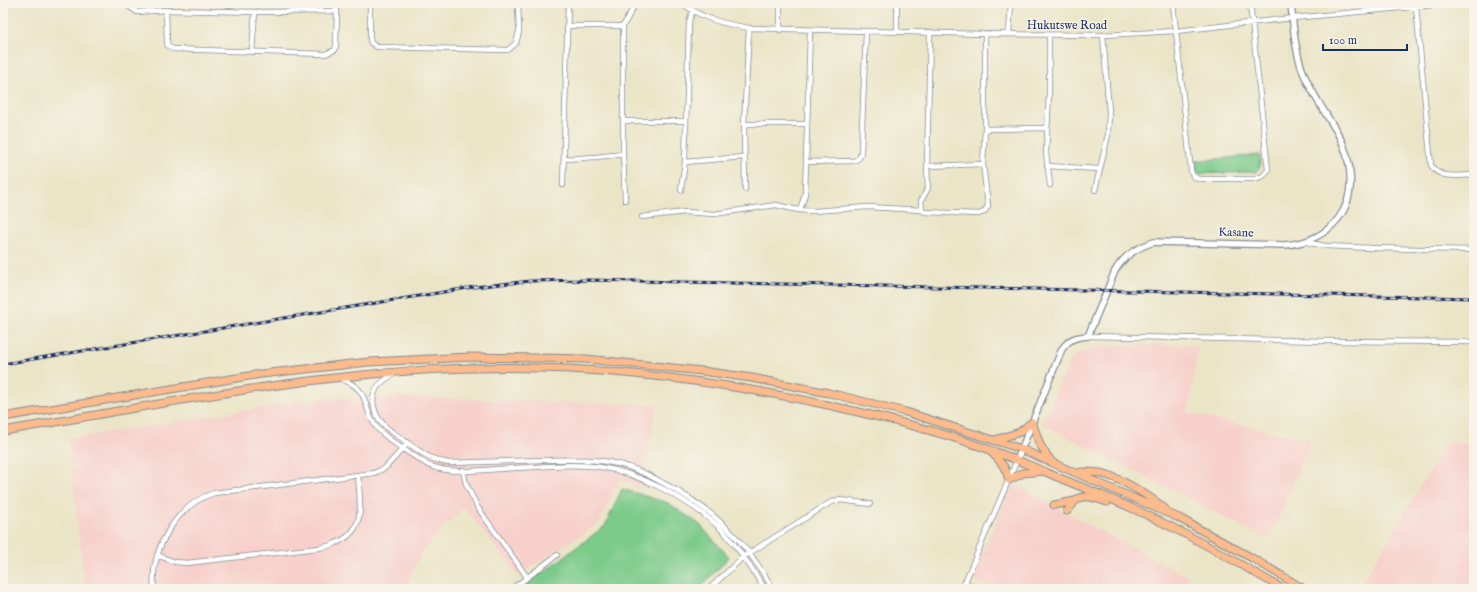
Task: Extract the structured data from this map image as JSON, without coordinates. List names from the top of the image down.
{
  "streets": {
    "street": ["Hukutswe Road", "Kasane"]
  },
  "crossings": [
    ["Hukutswe Road", "Kasane"]
  ],
  "scale_bar": "100 m"
}
